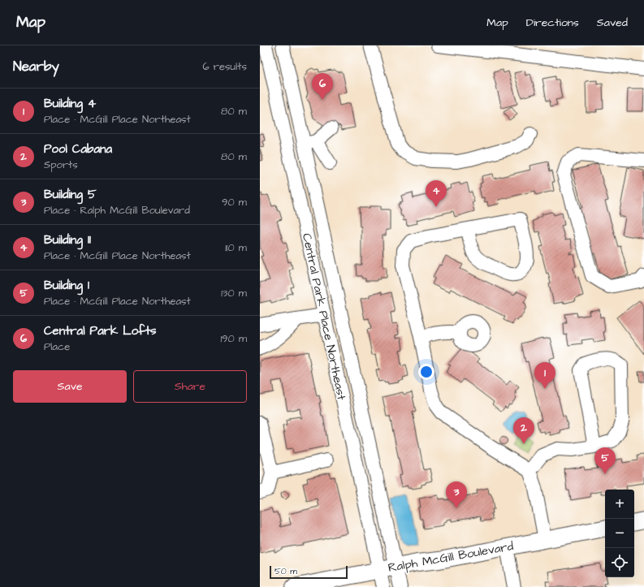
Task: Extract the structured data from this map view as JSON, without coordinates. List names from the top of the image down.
{
  "streets": {
    "main road": ["Ralph McGill Boulevard"],
    "street": ["Central Park Place Northeast"]
  },
  "crossings": [
    ["Central Park Place Northeast", "Ralph McGill Boulevard"]
  ],
  "scale_bar": "50 m",
  "page": {
    "header": "Map",
    "nav": ["Map", "Directions", "Saved"],
    "heading": ["Nearby", "6 results"],
    "pins": [
      "6",
      "4",
      "1",
      "2",
      "5",
      "3"
    ],
    "list": [
      {
        "mark": "1",
        "name": "Building 4",
        "note": "Place · McGill Place Northeast",
        "value": "80 m"
      },
      {
        "mark": "2",
        "name": "Pool Cabana",
        "note": "Sports",
        "value": "80 m"
      },
      {
        "mark": "3",
        "name": "Building 5",
        "note": "Place · Ralph McGill Boulevard",
        "value": "90 m"
      },
      {
        "mark": "4",
        "name": "Building 11",
        "note": "Place · McGill Place Northeast",
        "value": "110 m"
      },
      {
        "mark": "5",
        "name": "Building 1",
        "note": "Place · McGill Place Northeast",
        "value": "130 m"
      },
      {
        "mark": "6",
        "name": "Central Park Lofts",
        "note": "Place",
        "value": "190 m"
      }
    ],
    "buttons": ["Save", "Share"],
    "map_buttons": ["+", "−"],
    "scale": "50 m"
  }
}
